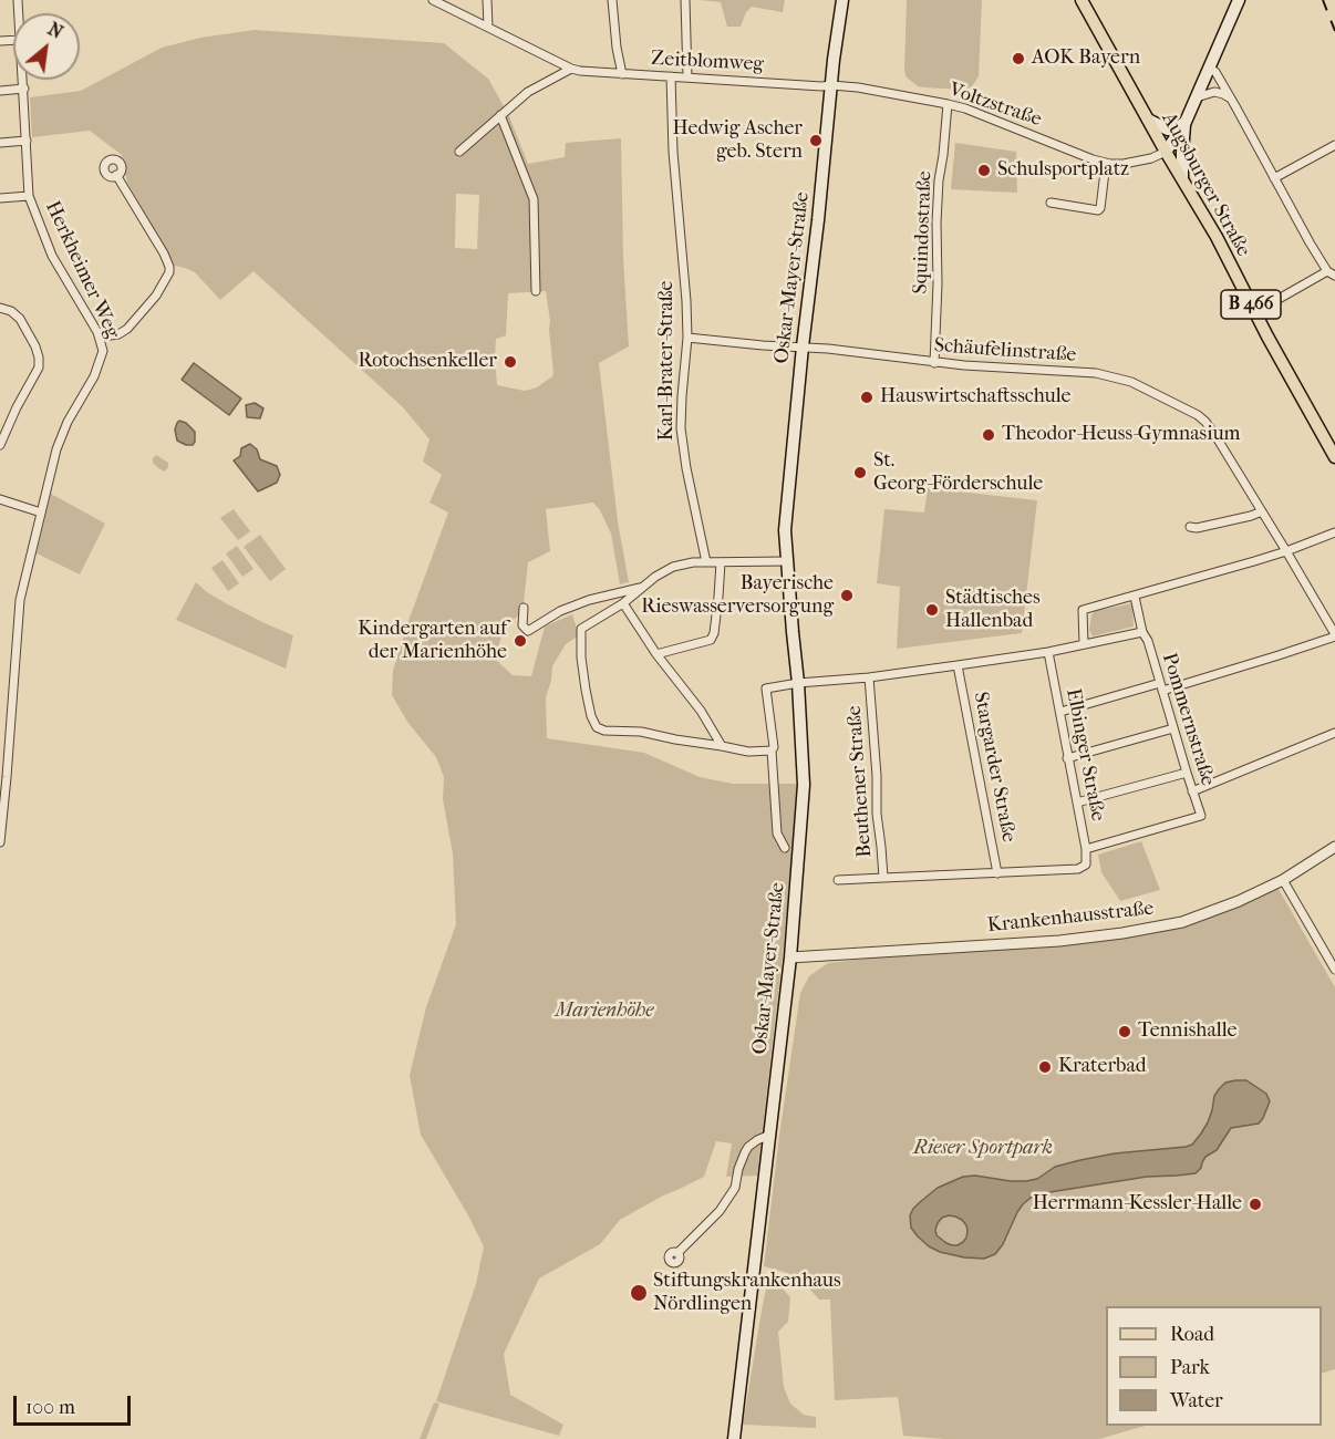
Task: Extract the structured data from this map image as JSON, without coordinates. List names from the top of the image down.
{
  "streets": {
    "main road": ["Augsburger Straße", "Oskar-Mayer-Straße", "B 466"],
    "street": [
      "Zeitblomweg",
      "Voltzstraße",
      "Squindostraße",
      "Herkheimer Weg",
      "Schäufelinstraße",
      "Karl-Brater-Straße",
      "Pommernstraße",
      "Elbinger Straße",
      "Stargarder Straße",
      "Beuthener Straße",
      "Krankenhausstraße"
    ]
  },
  "crossings": [
    ["Zeitblomweg", "Voltzstraße"],
    ["Zeitblomweg", "Oskar-Mayer-Straße"],
    ["Zeitblomweg", "Karl-Brater-Straße"],
    ["Voltzstraße", "Augsburger Straße"],
    ["Voltzstraße", "Squindostraße"],
    ["Voltzstraße", "Oskar-Mayer-Straße"],
    ["Squindostraße", "Schäufelinstraße"],
    ["Oskar-Mayer-Straße", "Schäufelinstraße"],
    ["Oskar-Mayer-Straße", "Krankenhausstraße"],
    ["Schäufelinstraße", "Karl-Brater-Straße"],
    ["Pommernstraße", "Elbinger Straße"],
    ["Elbinger Straße", "Stargarder Straße"]
  ],
  "parks": ["Marienhöhe", "Rieser Sportpark"],
  "places": [
    "AOK Bayern",
    "Hedwig Ascher geb. Stern",
    "Schulsportplatz",
    "Rotochsenkeller",
    "Hauswirtschaftsschule",
    "Theodor-Heuss-Gymnasium",
    "St. Georg-Förderschule",
    "Bayerische Rieswasserversorgung",
    "Städtisches Hallenbad",
    "Kindergarten auf der Marienhöhe",
    "Tennishalle",
    "Kraterbad",
    "Herrmann-Kessler-Halle",
    "Stiftungskrankenhaus Nördlingen"
  ],
  "legend": ["Road", "Park", "Water"],
  "scale_bar": "100 m",
  "north": "top right"
}
